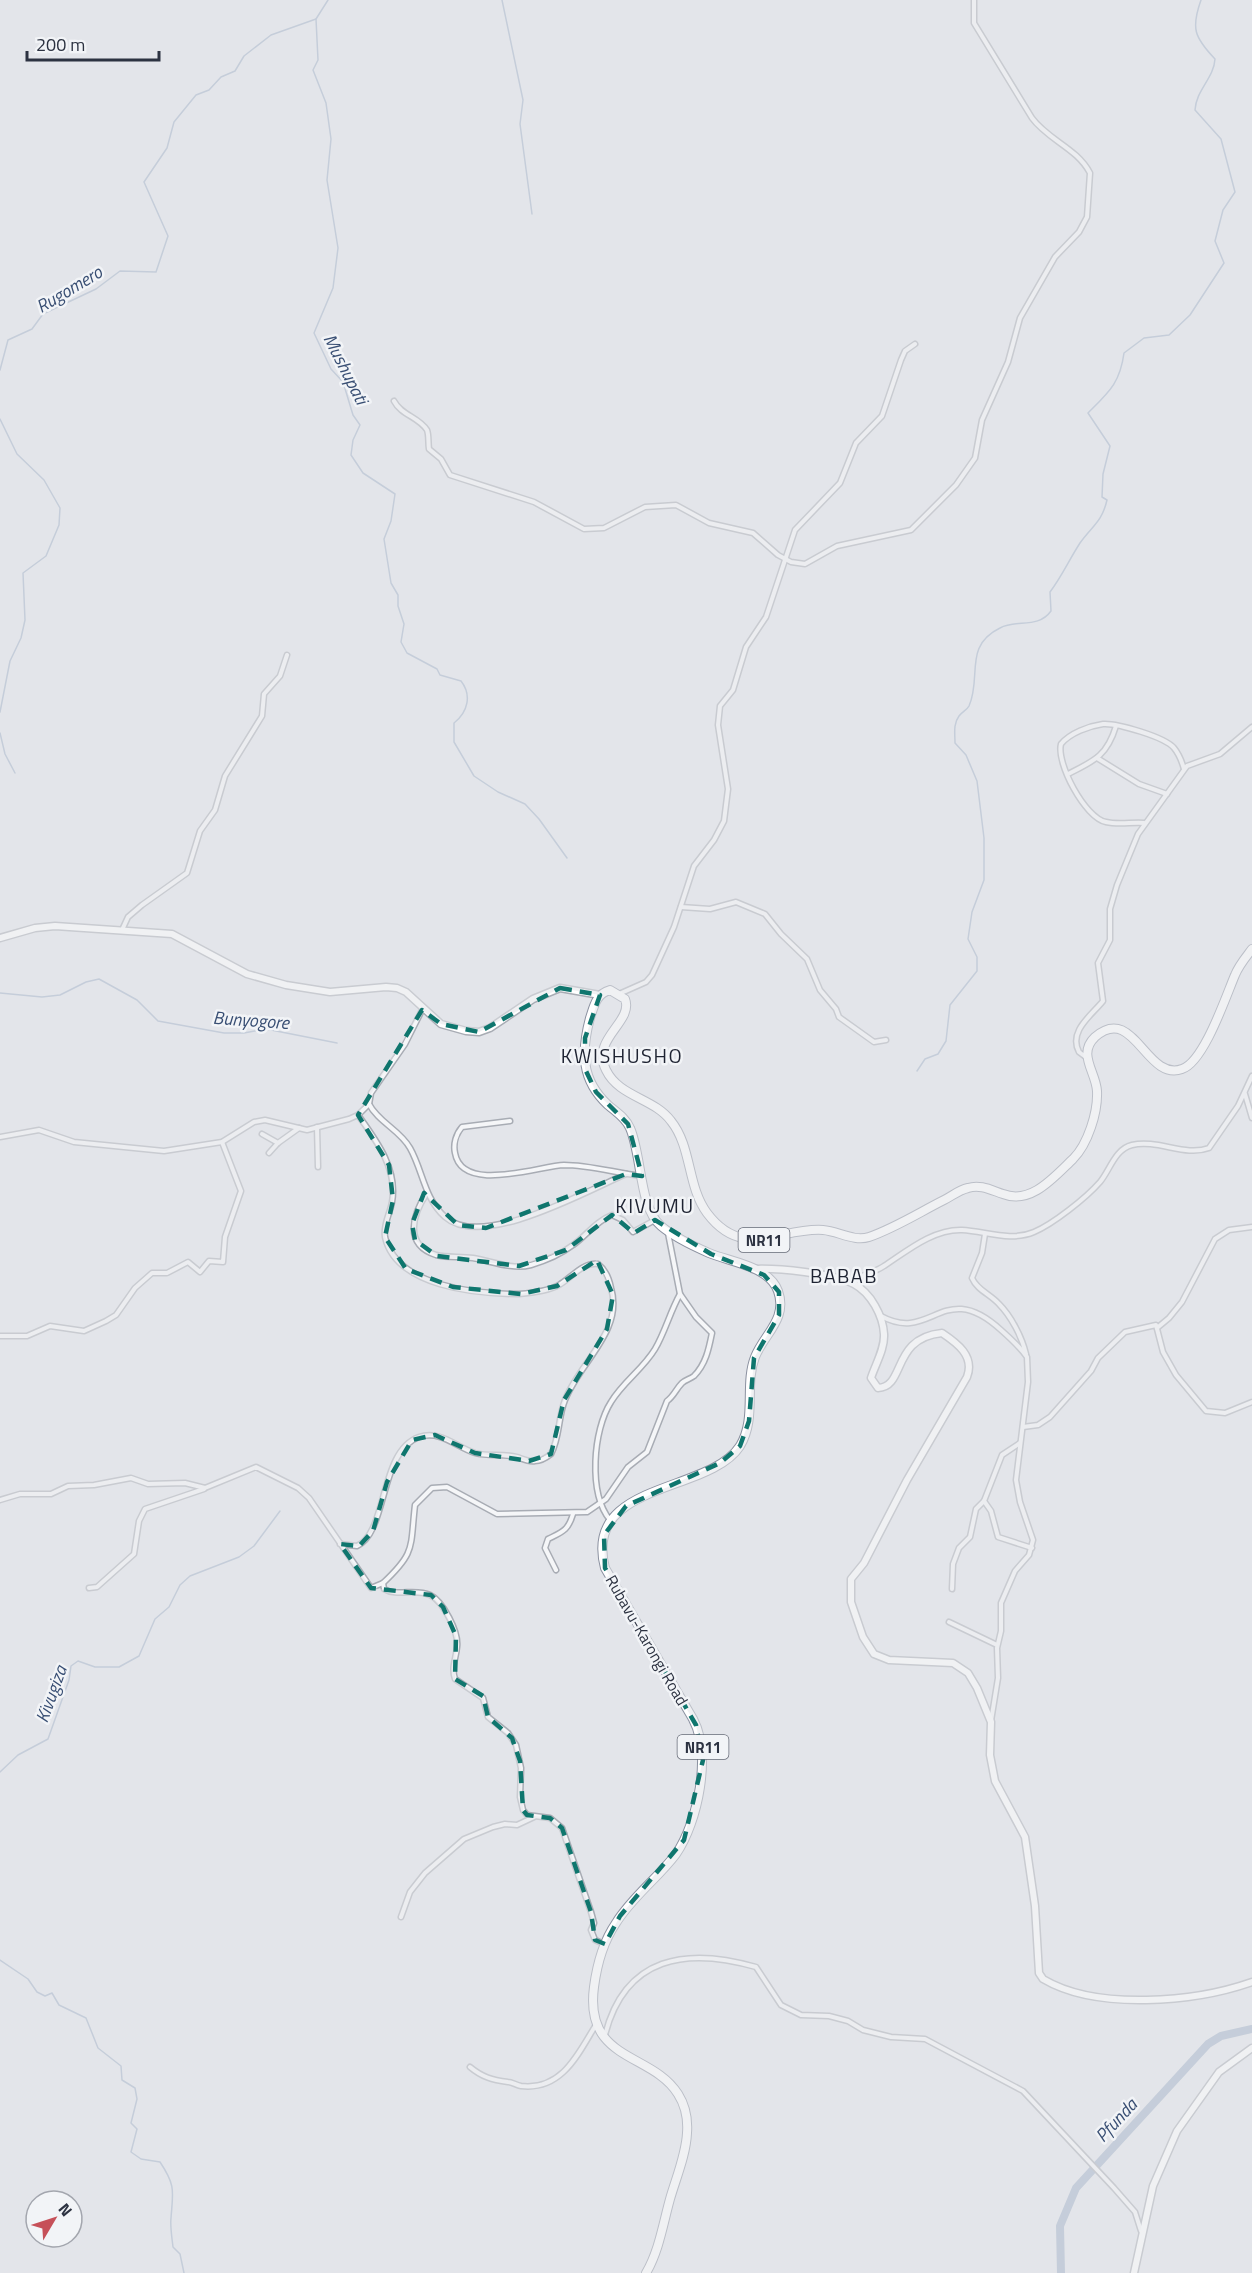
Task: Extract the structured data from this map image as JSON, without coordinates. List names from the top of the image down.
{
  "streets": {
    "highway": ["NR11", "Rubavu-Karongi Road"]
  },
  "crossings": [
    ["NR11", "Rubavu-Karongi Road"]
  ],
  "districts": ["KWISHUSHO", "KIVUMU", "BABAB"],
  "water": [
    "Rugomero",
    "Mushupati",
    "Bunyogore",
    "Kivugiza",
    "Pfunda"
  ],
  "scale_bar": "200 m",
  "north": "top right"
}
